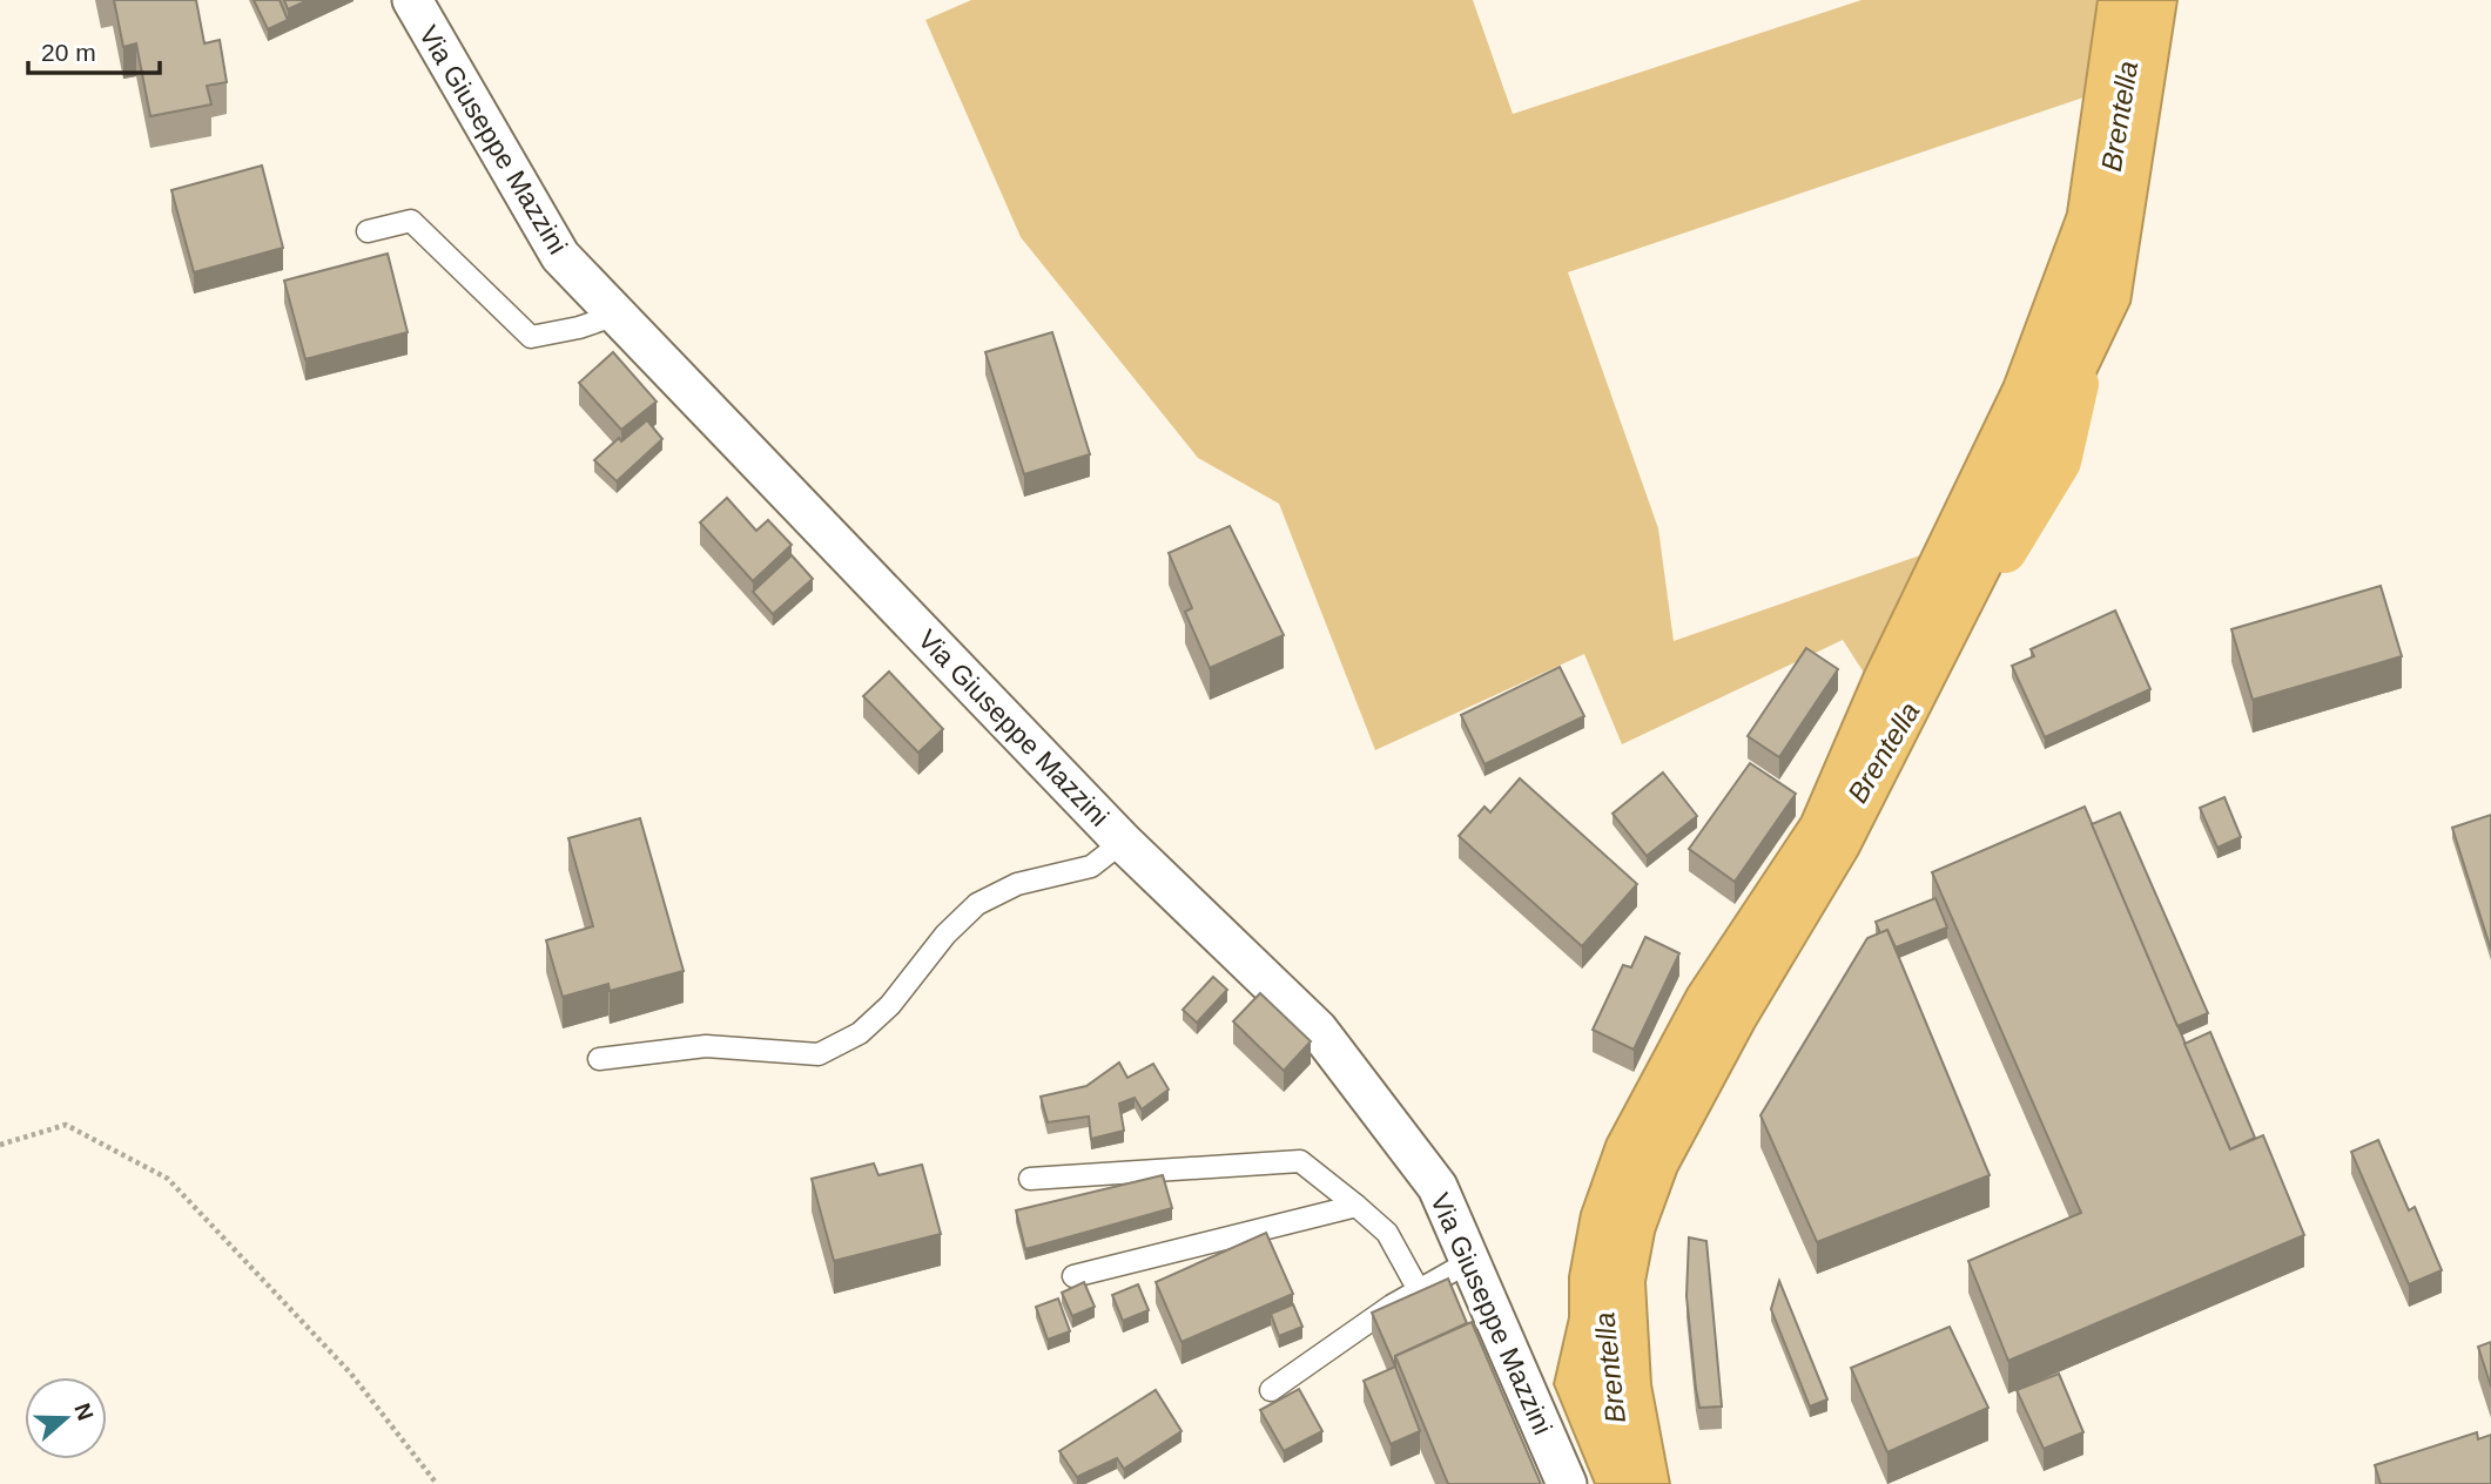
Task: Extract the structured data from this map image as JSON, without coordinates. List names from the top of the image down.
{
  "streets": {
    "street": ["Via Giuseppe Mazzini"]
  },
  "water": ["Brentella"],
  "scale_bar": "20 m",
  "north": "right"
}
